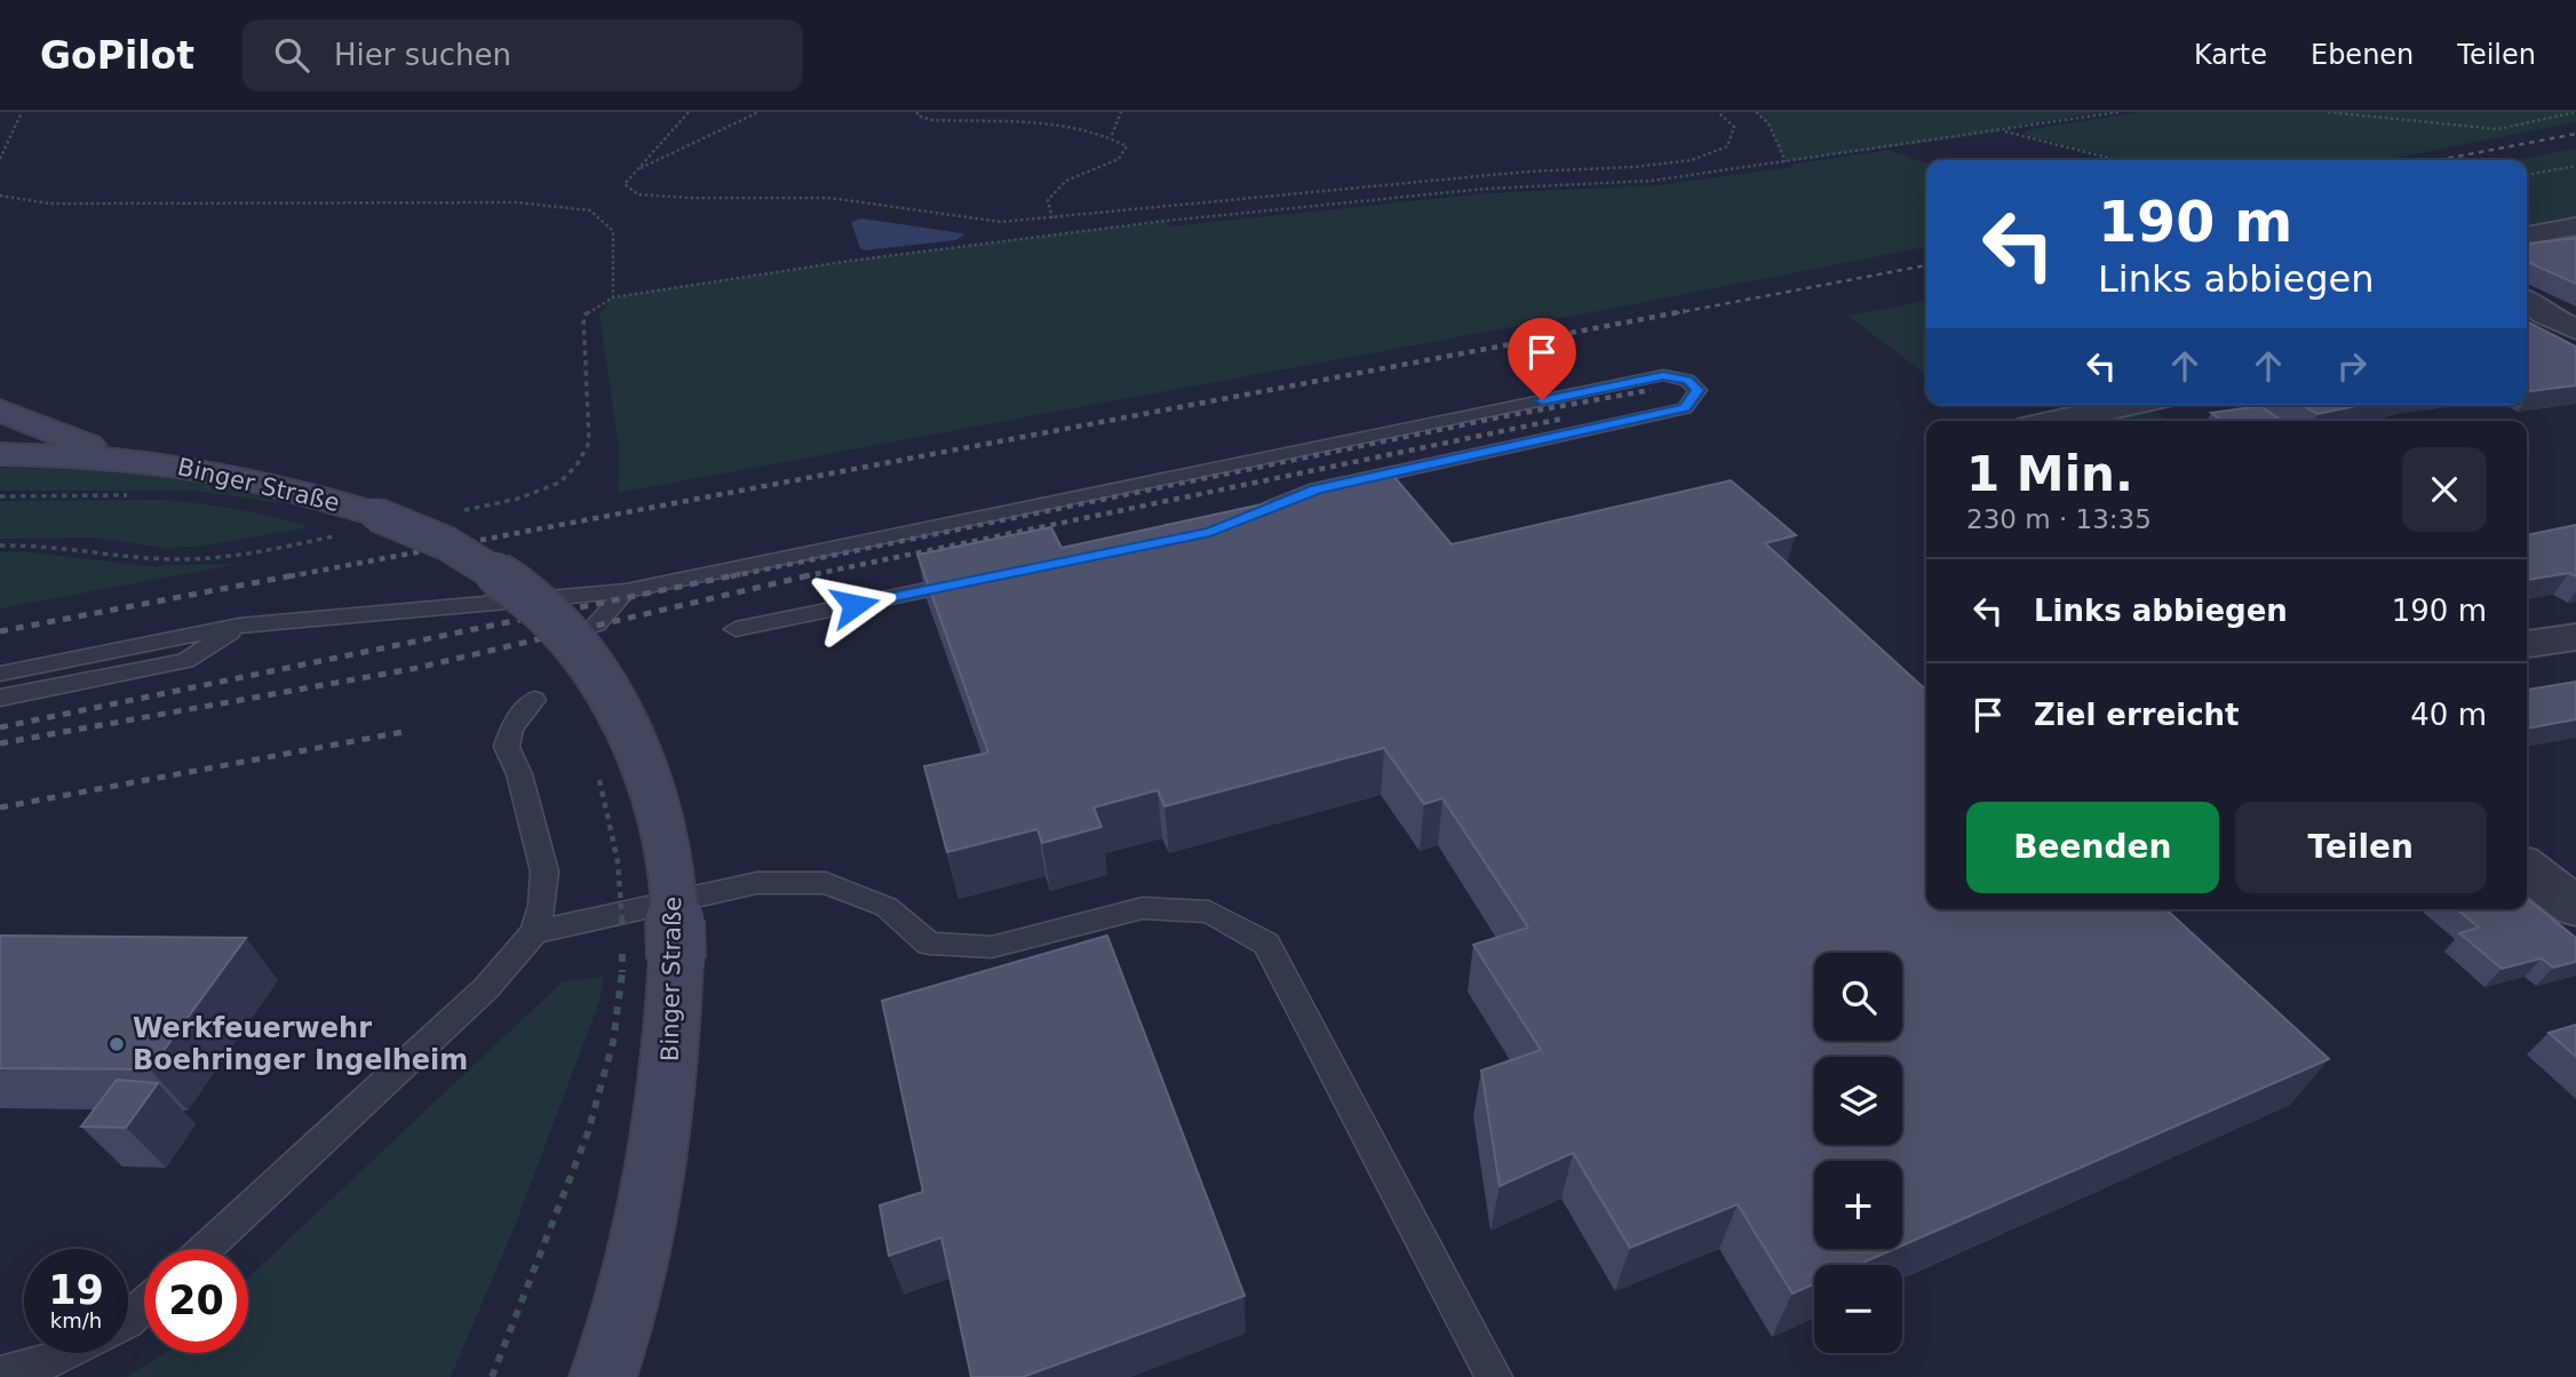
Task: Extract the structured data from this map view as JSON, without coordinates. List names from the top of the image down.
{
  "streets": {
    "main road": ["Binger Straße"]
  },
  "places": ["Werkfeuerwehr Boehringer Ingelheim"],
  "page": {
    "header": "GoPilot",
    "search": "Hier suchen",
    "nav": ["Karte", "Ebenen", "Teilen"],
    "turn": ["190 m", "Links abbiegen"],
    "heading": ["1 Min.", "230 m · 13:35"],
    "list": [
      {
        "name": "Links abbiegen",
        "value": "190 m"
      },
      {
        "name": "Ziel erreicht",
        "value": "40 m"
      }
    ],
    "buttons": ["Beenden", "Teilen"],
    "map_buttons": ["+", "−"],
    "speed": "19 km/h",
    "limit": "20"
  }
}
